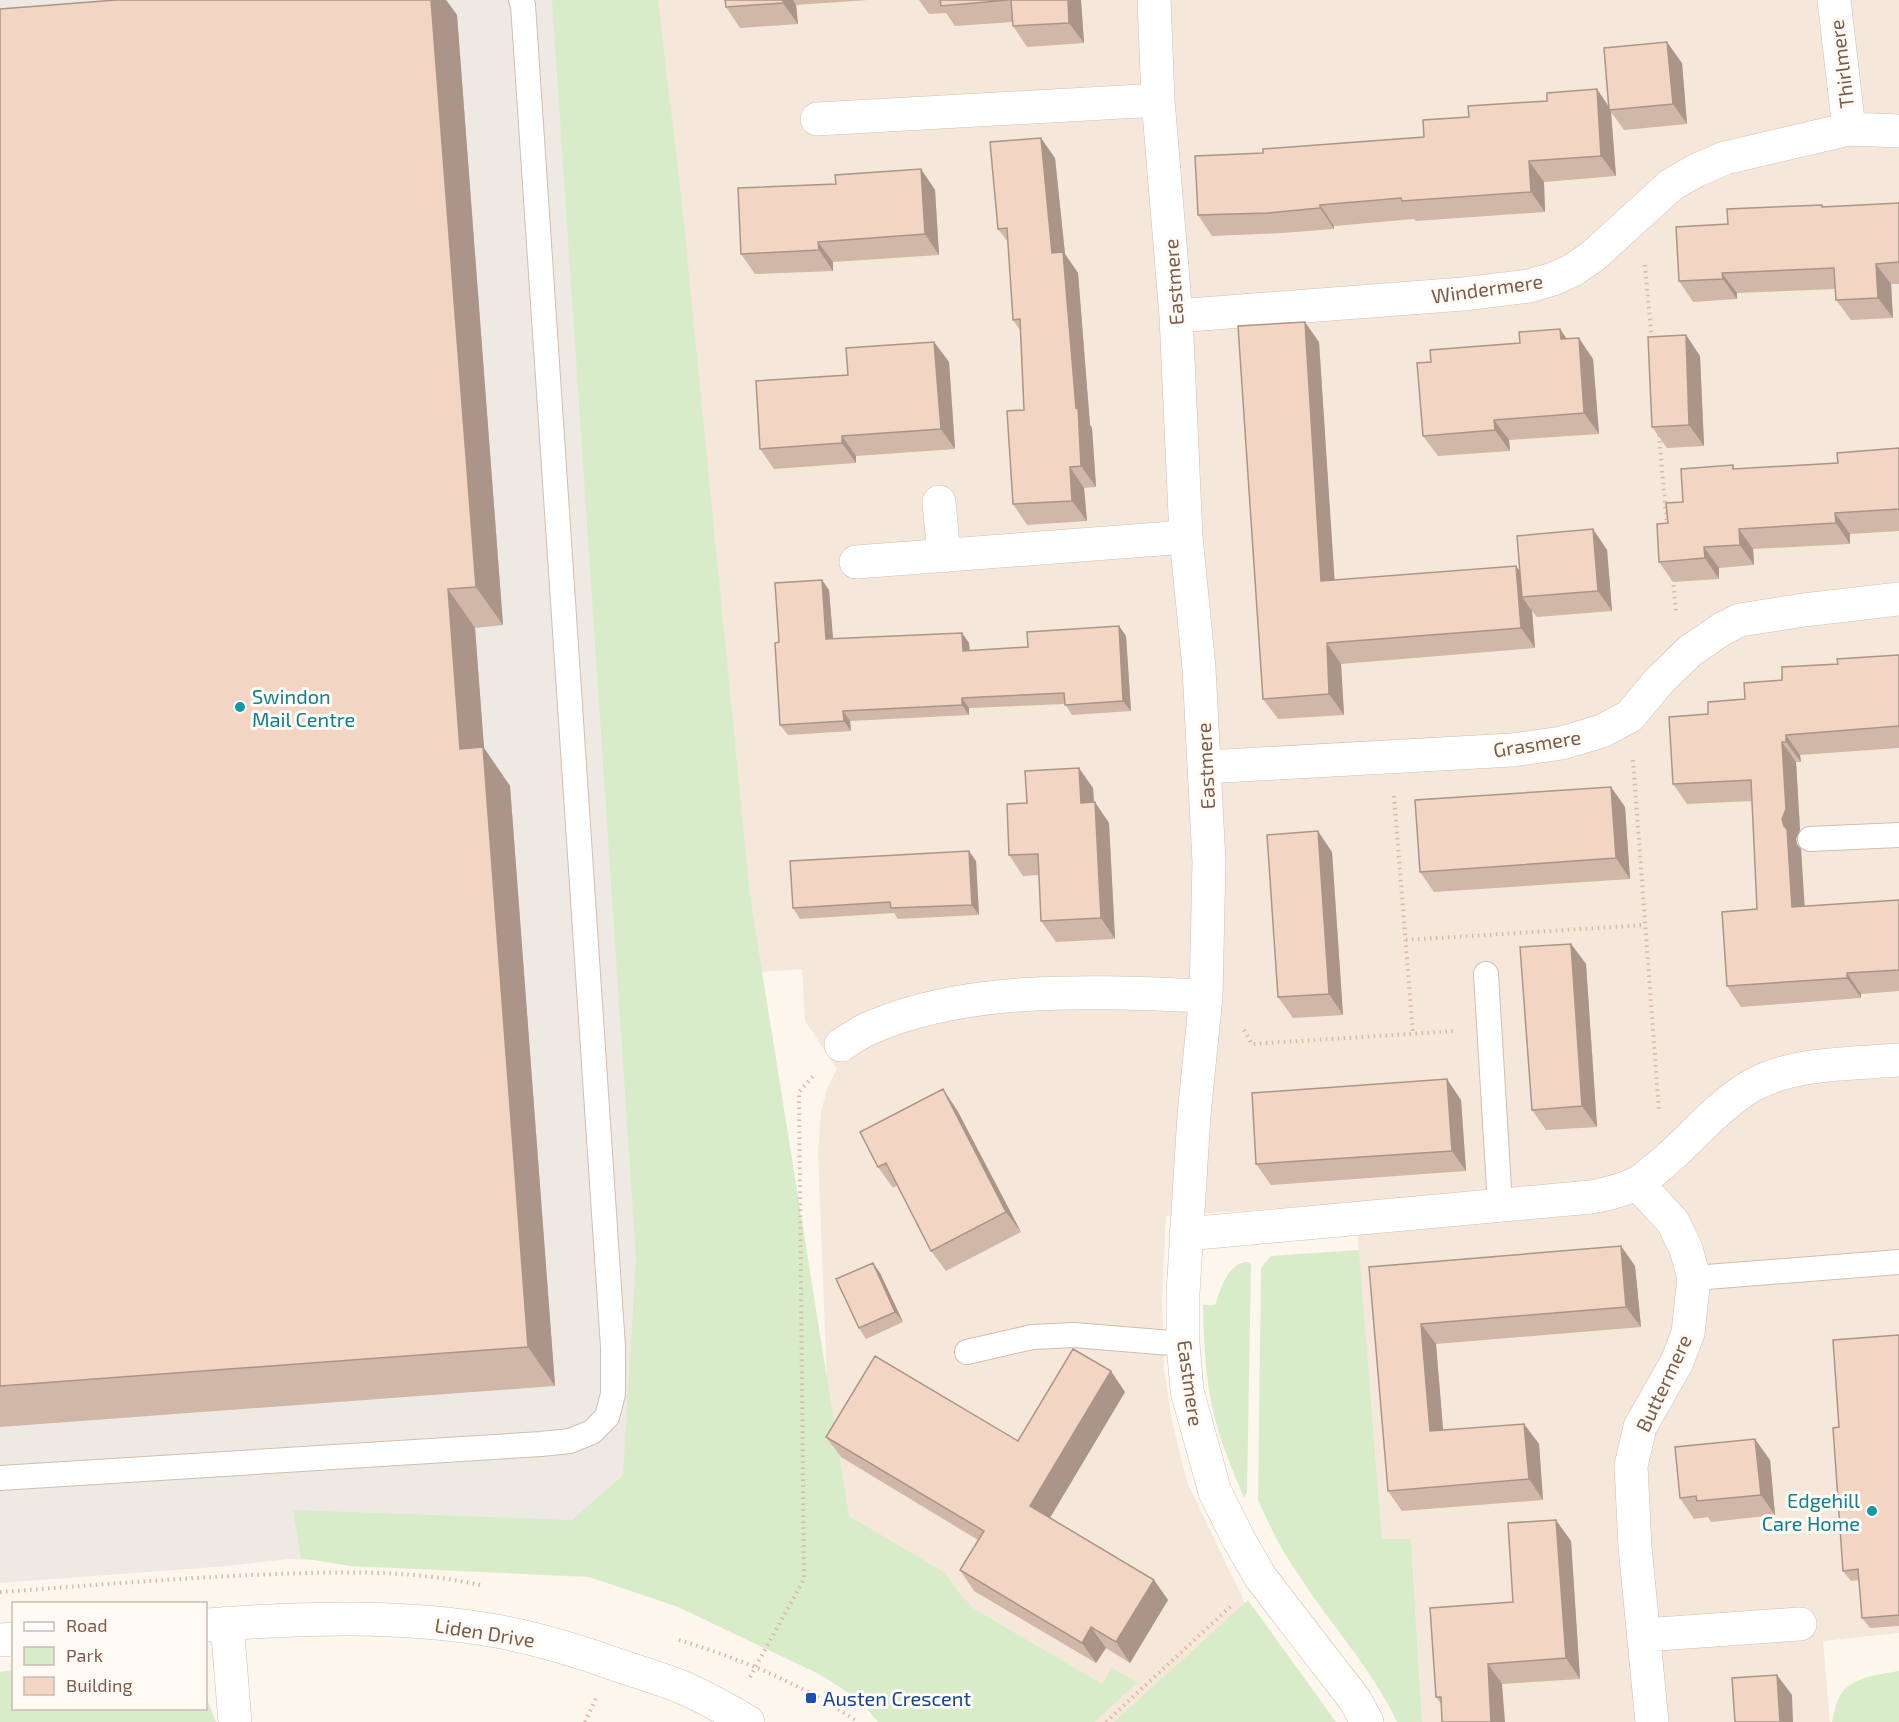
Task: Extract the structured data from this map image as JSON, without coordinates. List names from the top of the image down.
{
  "streets": {
    "street": [
      "Thirlmere",
      "Eastmere",
      "Windermere",
      "Grasmere",
      "Buttermere",
      "Liden Drive"
    ]
  },
  "crossings": [
    ["Thirlmere", "Windermere"],
    ["Eastmere", "Windermere"],
    ["Eastmere", "Grasmere"]
  ],
  "places": {
    "other": ["Swindon Mail Centre", "Edgehill Care Home"],
    "transit": ["Austen Crescent"]
  },
  "legend": ["Road", "Park", "Building"]
}
